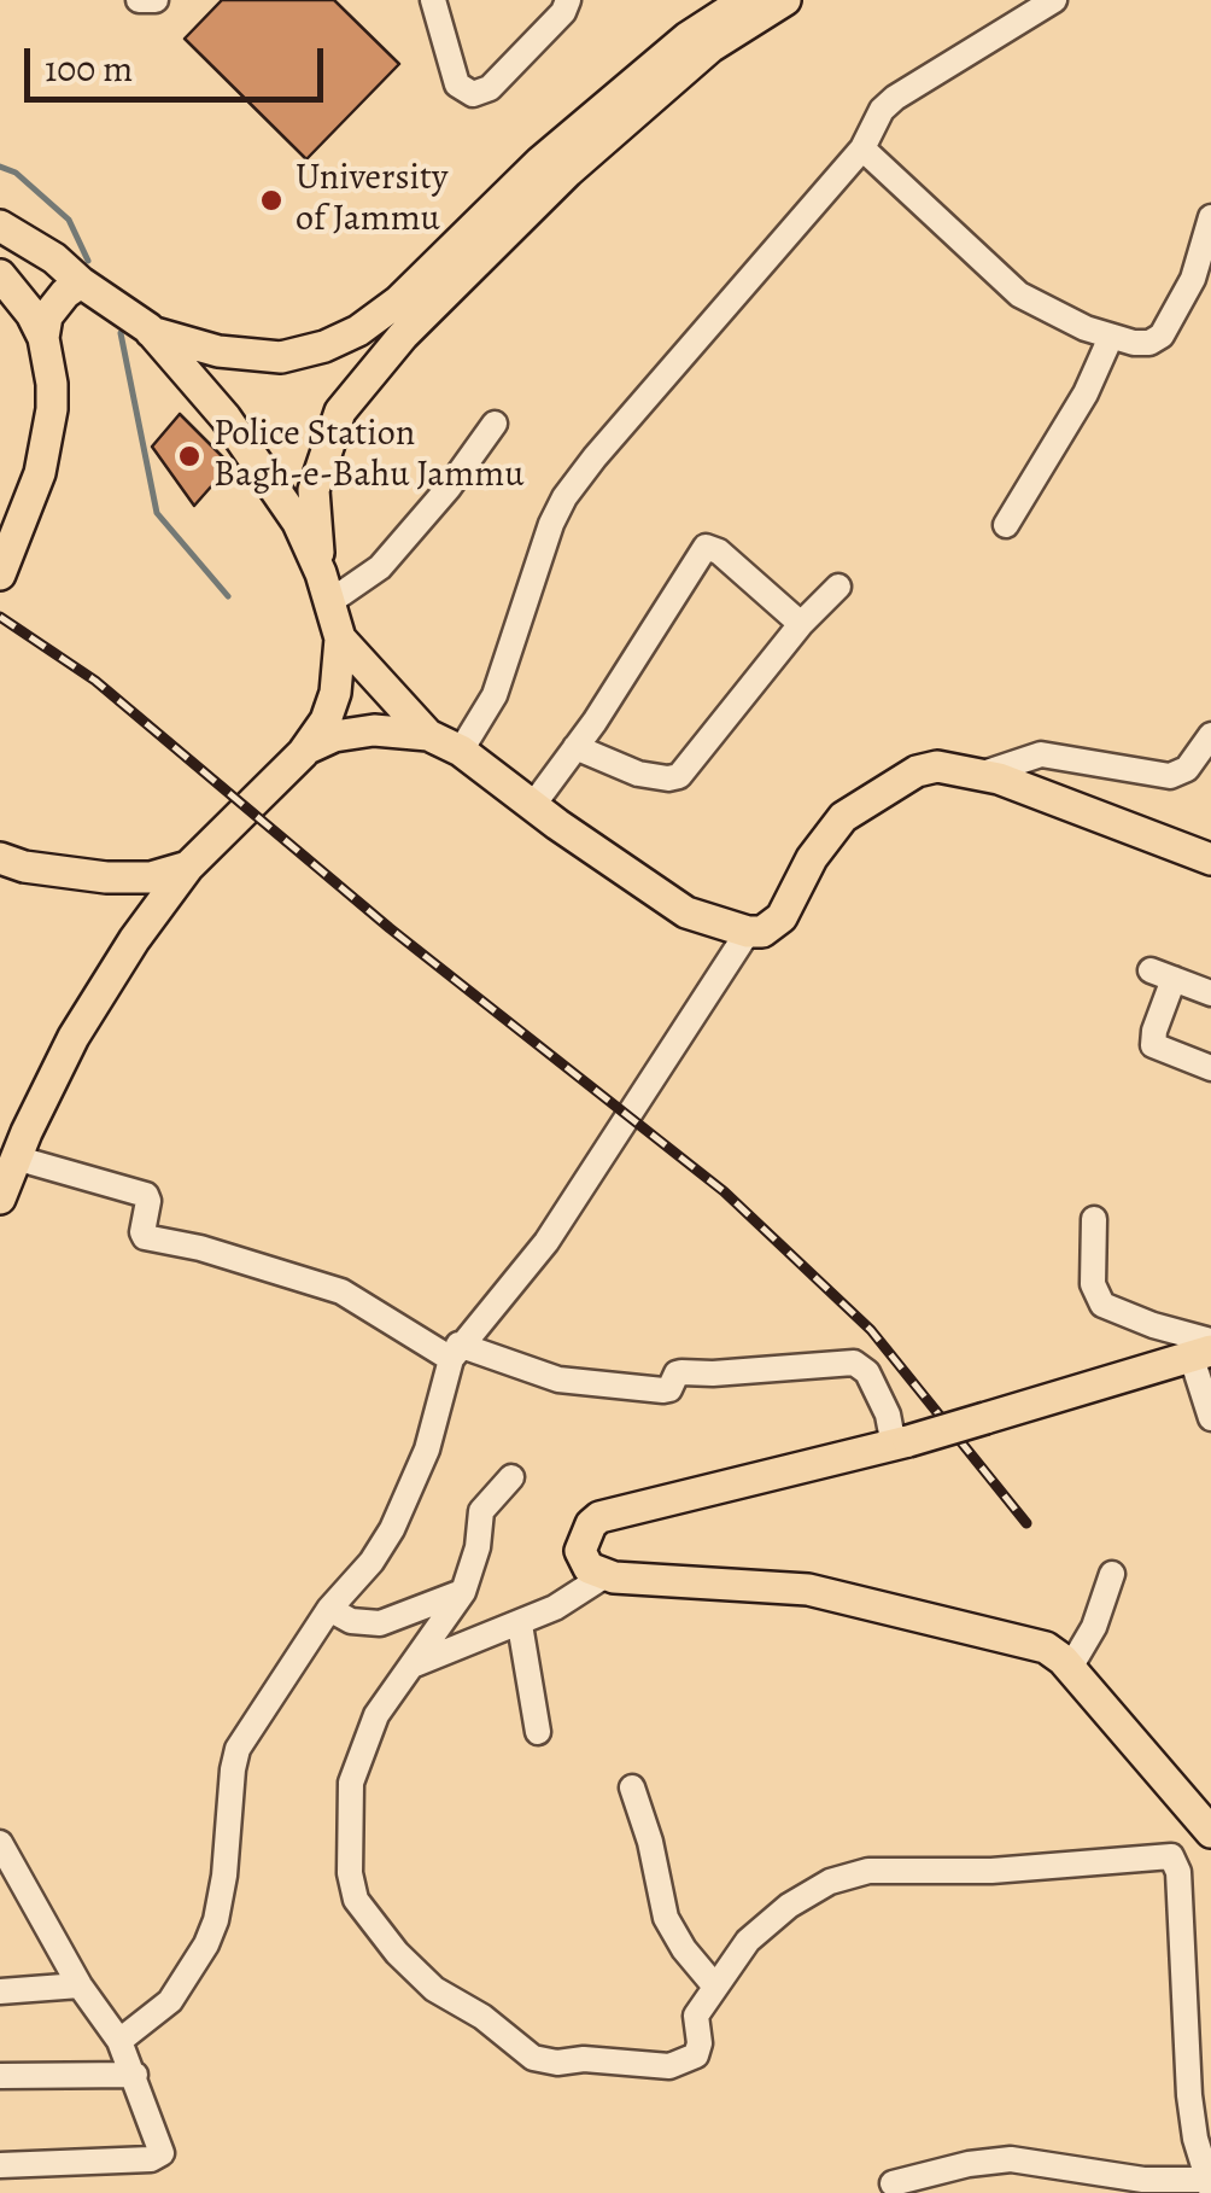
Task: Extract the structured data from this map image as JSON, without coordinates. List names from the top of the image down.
{
  "places": ["University of Jammu", "Police Station Bagh-e-Bahu Jammu"],
  "scale_bar": "100 m"
}
